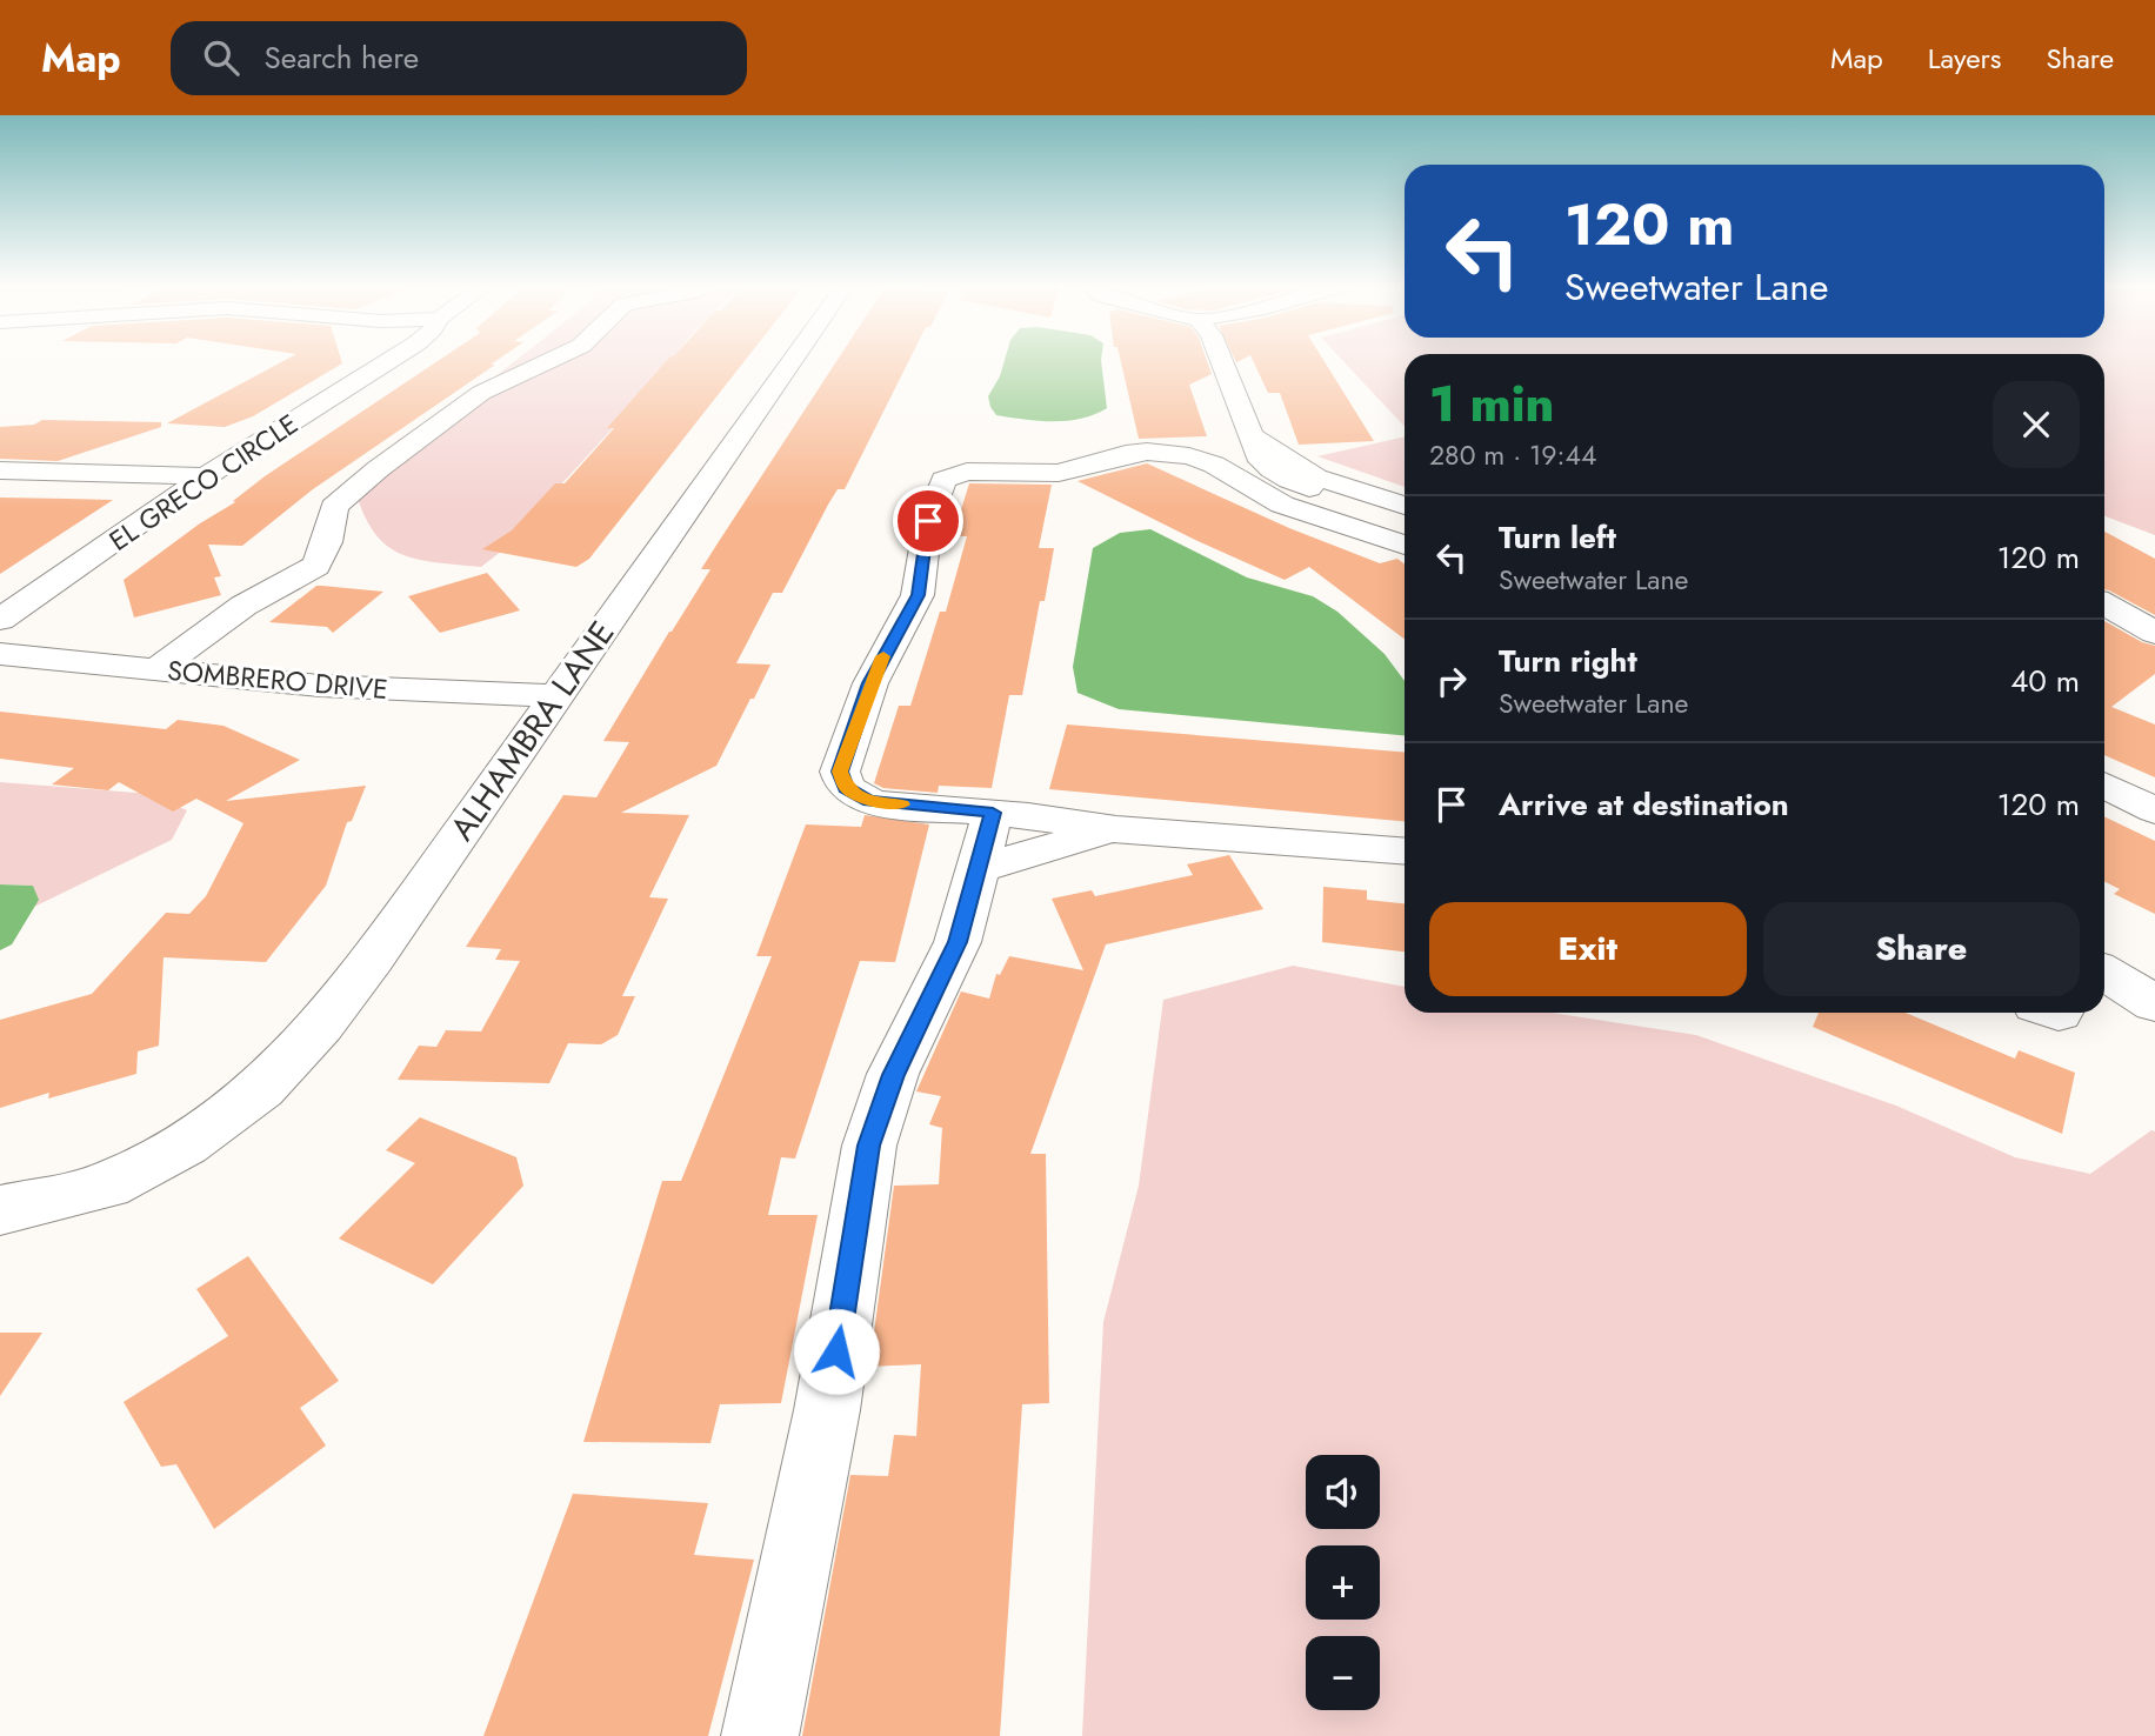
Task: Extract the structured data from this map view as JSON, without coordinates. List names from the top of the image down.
{
  "streets": {
    "street": ["EL GRECO CIRCLE", "SOMBRERO DRIVE", "ALHAMBRA LANE"]
  },
  "crossings": [
    ["SOMBRERO DRIVE", "ALHAMBRA LANE"]
  ],
  "page": {
    "header": "Map",
    "search": "Search here",
    "nav": ["Map", "Layers", "Share"],
    "turn": ["120 m", "Sweetwater Lane"],
    "heading": ["1 min", "280 m · 19:44"],
    "list": [
      {
        "name": "Turn left",
        "note": "Sweetwater Lane",
        "value": "120 m"
      },
      {
        "name": "Turn right",
        "note": "Sweetwater Lane",
        "value": "40 m"
      },
      {
        "name": "Arrive at destination",
        "value": "120 m"
      }
    ],
    "buttons": ["Exit", "Share"],
    "map_buttons": ["+", "−"]
  }
}
